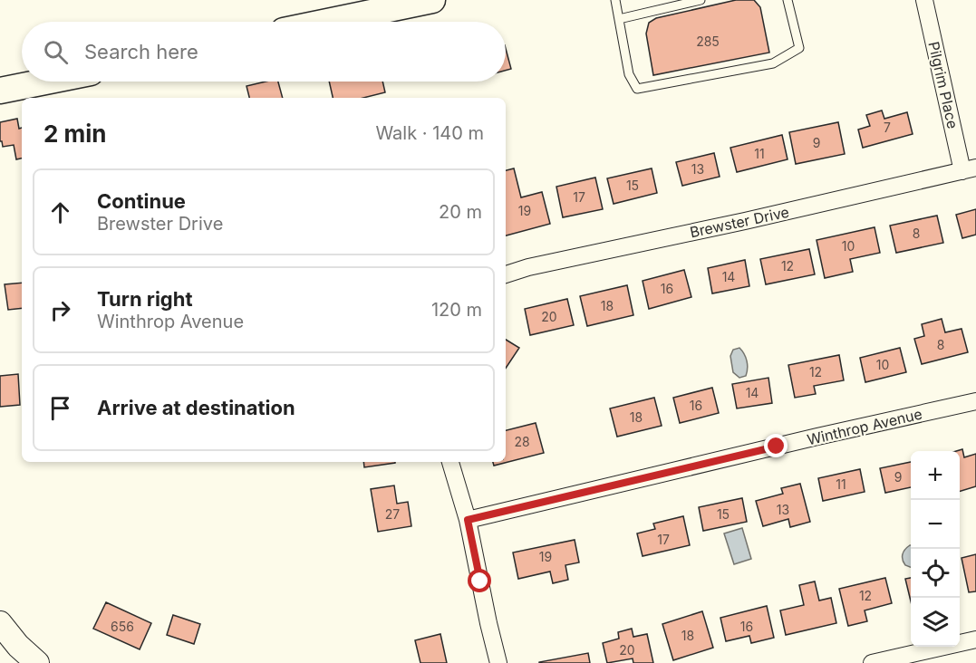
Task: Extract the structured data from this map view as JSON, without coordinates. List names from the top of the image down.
{
  "streets": {
    "street": ["Pilgrim Place", "Brewster Drive", "Winthrop Avenue"]
  },
  "crossings": [
    ["Pilgrim Place", "Brewster Drive"]
  ],
  "house_numbers": [
    "285",
    "7",
    "9",
    "11",
    "13",
    "15",
    "17",
    "19",
    "8",
    "10",
    "12",
    "14",
    "16",
    "18",
    "20",
    "8",
    "10",
    "12",
    "14",
    "16",
    "18",
    "28",
    "9",
    "11",
    "13",
    "27",
    "15",
    "17",
    "19",
    "12",
    "656",
    "16",
    "18",
    "20"
  ],
  "page": {
    "search": "Search here",
    "heading": ["2 min", "Walk · 140 m"],
    "list": [
      ["Continue", "Brewster Drive", "20 m"],
      ["Turn right", "Winthrop Avenue", "120 m"],
      "Arrive at destination"
    ],
    "map_buttons": ["+", "−"]
  }
}
